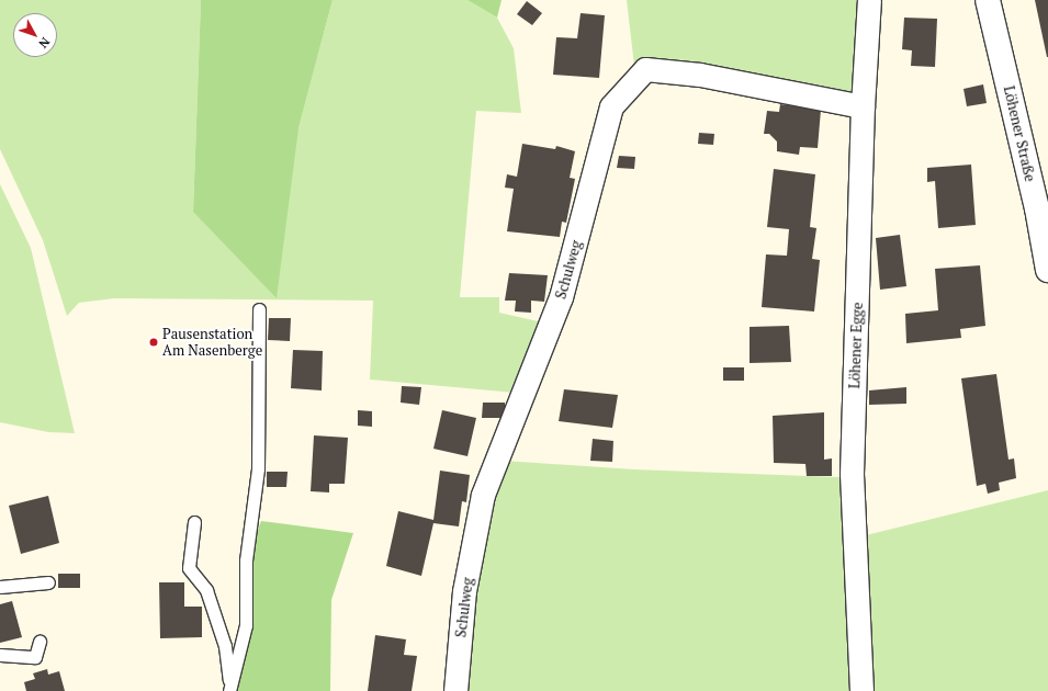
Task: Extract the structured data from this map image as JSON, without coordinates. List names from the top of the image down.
{
  "streets": {
    "street": ["Löhener Straße", "Schulweg", "Löhener Egge"]
  },
  "crossings": [
    ["Schulweg", "Löhener Egge"]
  ],
  "places": ["Pausenstation Am Nasenberge"],
  "north": "bottom right"
}
